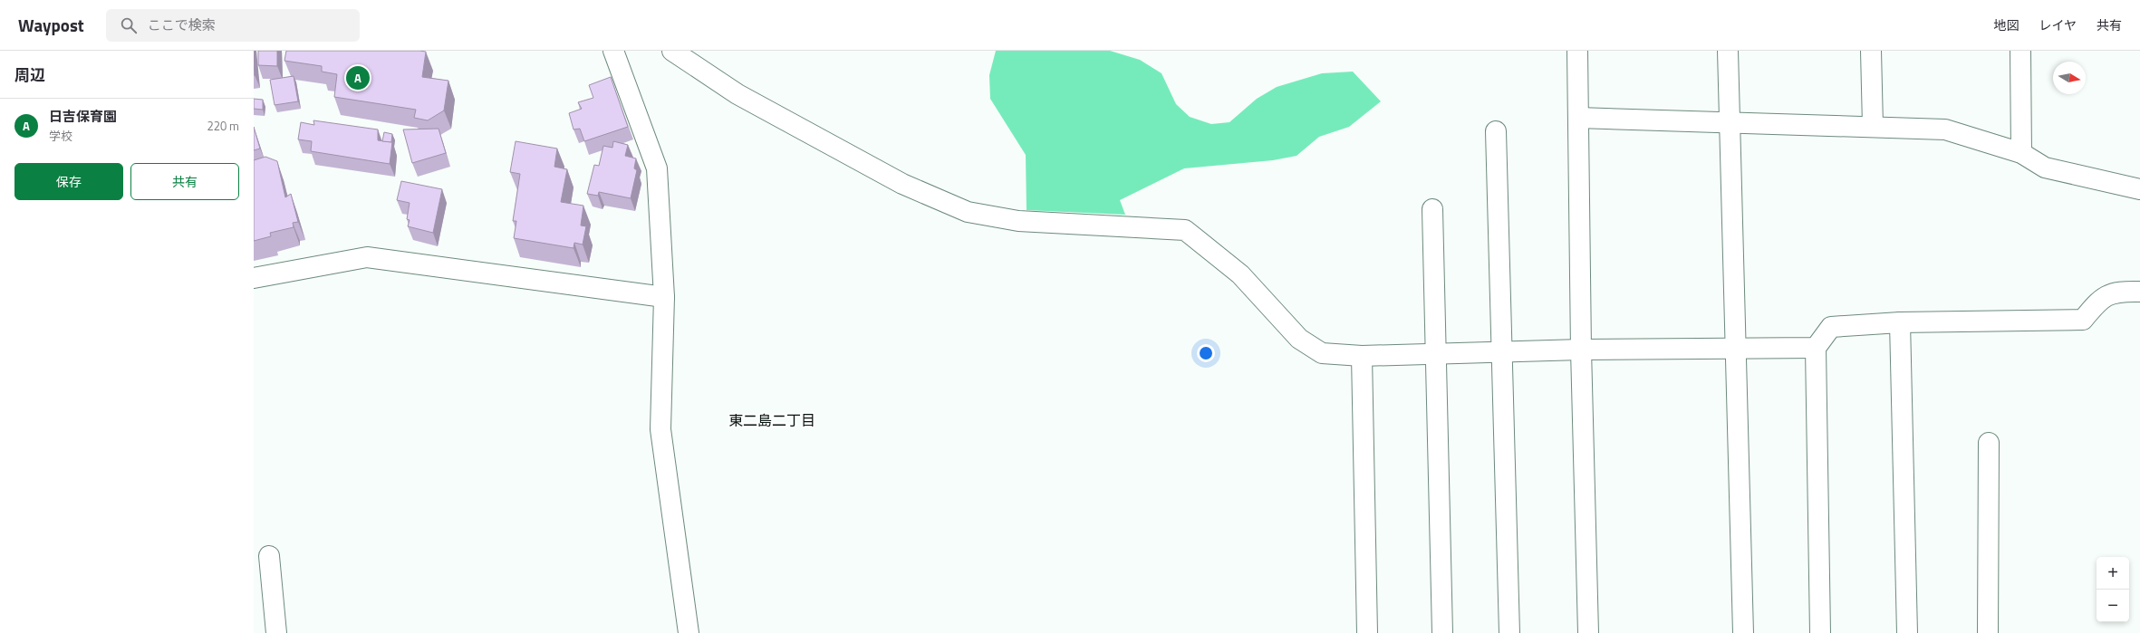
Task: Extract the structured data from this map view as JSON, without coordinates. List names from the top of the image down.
{
  "districts": ["東二島二丁目"],
  "north": "right",
  "page": {
    "header": "Waypost",
    "search": "ここで検索",
    "nav": ["地図", "レイヤ", "共有"],
    "heading": "周辺",
    "pins": "A",
    "list": [
      {
        "mark": "A",
        "name": "日吉保育園",
        "note": "学校",
        "value": "220 m"
      }
    ],
    "buttons": ["保存", "共有"],
    "map_buttons": ["+", "−"]
  }
}
